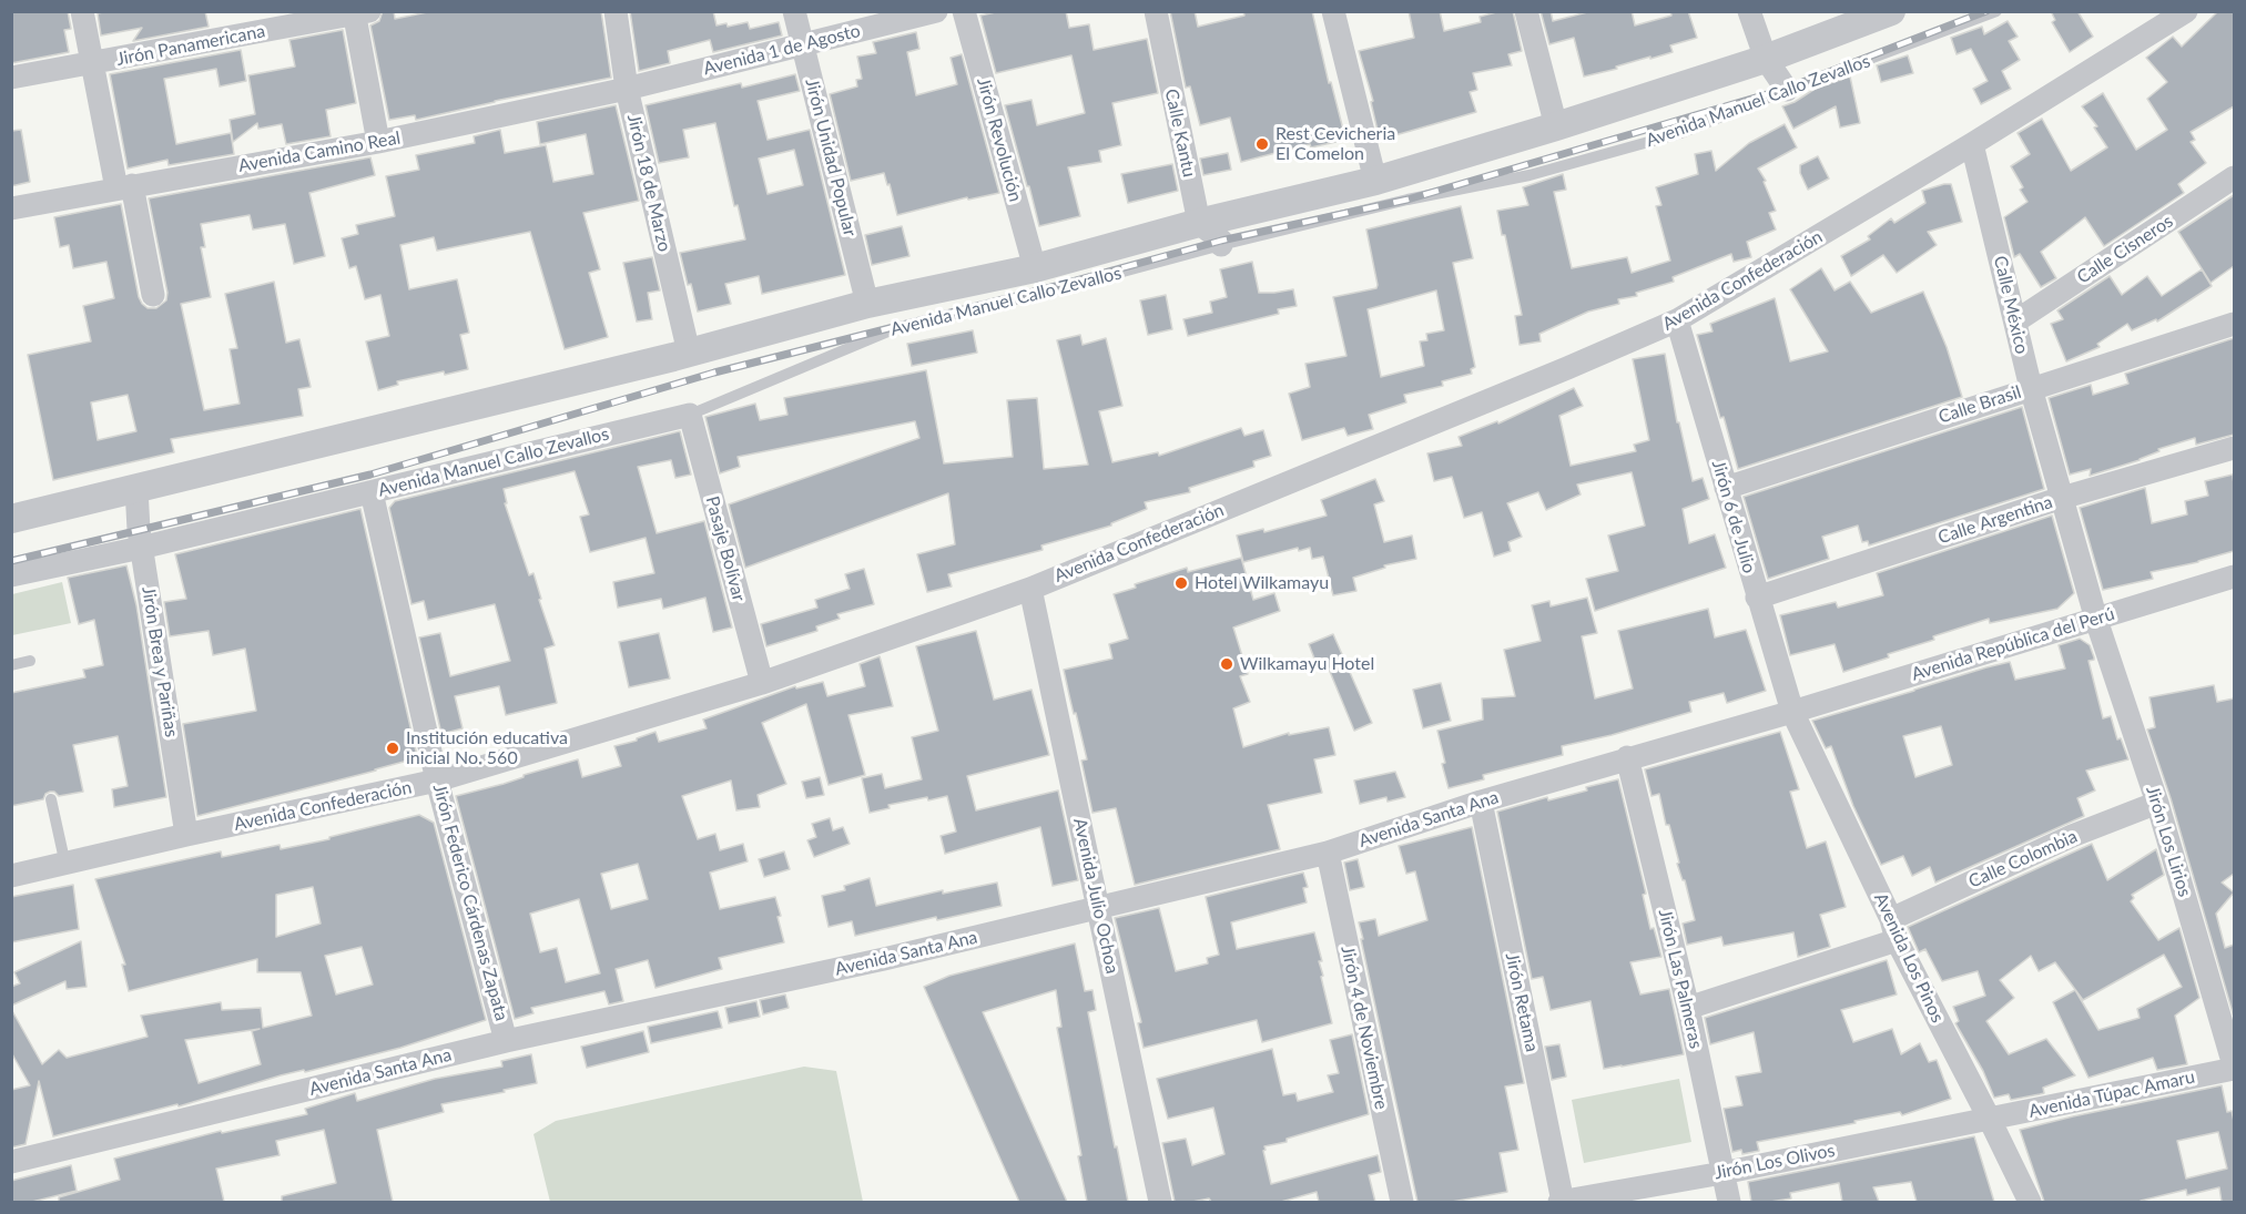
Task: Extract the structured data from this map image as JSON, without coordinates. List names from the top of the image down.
{
  "streets": {
    "street": [
      "Jirón Panamericana",
      "Avenida 1 de Agosto",
      "Avenida Manuel Callo Zevallos",
      "Calle Kantu",
      "Jirón Revolución",
      "Avenida Camino Real",
      "Jirón Unidad Popular",
      "Jirón 18 de Marzo",
      "Calle Cisneros",
      "Avenida Confederación",
      "Calle México",
      "Calle Brasil",
      "Jirón 6 de Julio",
      "Calle Argentina",
      "Pasaje Bolívar",
      "Avenida República del Perú",
      "Jirón Brea y Pariñas",
      "Avenida Santa Ana",
      "Jirón Los Lirios",
      "Calle Colombia",
      "Avenida Julio Ochoa",
      "Jirón Federico Cárdenas Zapata",
      "Avenida Los Pinos",
      "Jirón Las Palmeras",
      "Jirón Retama",
      "Jirón 4 de Noviembre",
      "Avenida Túpac Amaru",
      "Jirón Los Olivos"
    ]
  },
  "crossings": [
    ["Avenida 1 de Agosto", "Avenida Camino Real"],
    ["Avenida 1 de Agosto", "Jirón Unidad Popular"],
    ["Avenida 1 de Agosto", "Jirón 18 de Marzo"],
    ["Avenida Manuel Callo Zevallos", "Calle Kantu"],
    ["Avenida Manuel Callo Zevallos", "Jirón Revolución"],
    ["Avenida Manuel Callo Zevallos", "Jirón Unidad Popular"],
    ["Avenida Manuel Callo Zevallos", "Jirón 18 de Marzo"],
    ["Avenida Manuel Callo Zevallos", "Pasaje Bolívar"],
    ["Avenida Manuel Callo Zevallos", "Jirón Brea y Pariñas"],
    ["Avenida Manuel Callo Zevallos", "Jirón Federico Cárdenas Zapata"],
    ["Avenida Camino Real", "Jirón 18 de Marzo"],
    ["Calle Cisneros", "Calle México"],
    ["Avenida Confederación", "Calle México"],
    ["Avenida Confederación", "Jirón 6 de Julio"],
    ["Avenida Confederación", "Pasaje Bolívar"],
    ["Avenida Confederación", "Jirón Brea y Pariñas"],
    ["Avenida Confederación", "Avenida Julio Ochoa"],
    ["Avenida Confederación", "Jirón Federico Cárdenas Zapata"],
    ["Calle México", "Calle Brasil"],
    ["Calle México", "Calle Argentina"],
    ["Calle México", "Avenida República del Perú"],
    ["Calle México", "Jirón Los Lirios"],
    ["Calle Brasil", "Jirón 6 de Julio"],
    ["Jirón 6 de Julio", "Calle Argentina"],
    ["Jirón 6 de Julio", "Avenida República del Perú"],
    ["Jirón 6 de Julio", "Avenida Santa Ana"],
    ["Jirón 6 de Julio", "Avenida Los Pinos"],
    ["Avenida República del Perú", "Avenida Santa Ana"],
    ["Avenida República del Perú", "Jirón Los Lirios"],
    ["Avenida República del Perú", "Avenida Los Pinos"],
    ["Avenida Santa Ana", "Avenida Julio Ochoa"],
    ["Avenida Santa Ana", "Jirón Federico Cárdenas Zapata"],
    ["Avenida Santa Ana", "Avenida Los Pinos"],
    ["Avenida Santa Ana", "Jirón Las Palmeras"],
    ["Avenida Santa Ana", "Jirón Retama"],
    ["Avenida Santa Ana", "Jirón 4 de Noviembre"],
    ["Jirón Los Lirios", "Calle Colombia"],
    ["Jirón Los Lirios", "Avenida Túpac Amaru"],
    ["Calle Colombia", "Avenida Los Pinos"],
    ["Calle Colombia", "Jirón Las Palmeras"],
    ["Avenida Los Pinos", "Avenida Túpac Amaru"],
    ["Avenida Los Pinos", "Jirón Los Olivos"],
    ["Jirón Las Palmeras", "Jirón Los Olivos"],
    ["Jirón Retama", "Jirón Los Olivos"],
    ["Avenida Túpac Amaru", "Jirón Los Olivos"]
  ],
  "places": [
    "Rest Cevicheria El Comelon",
    "Hotel Wilkamayu",
    "Wilkamayu Hotel",
    "Institución educativa inicial No. 560"
  ]
}
